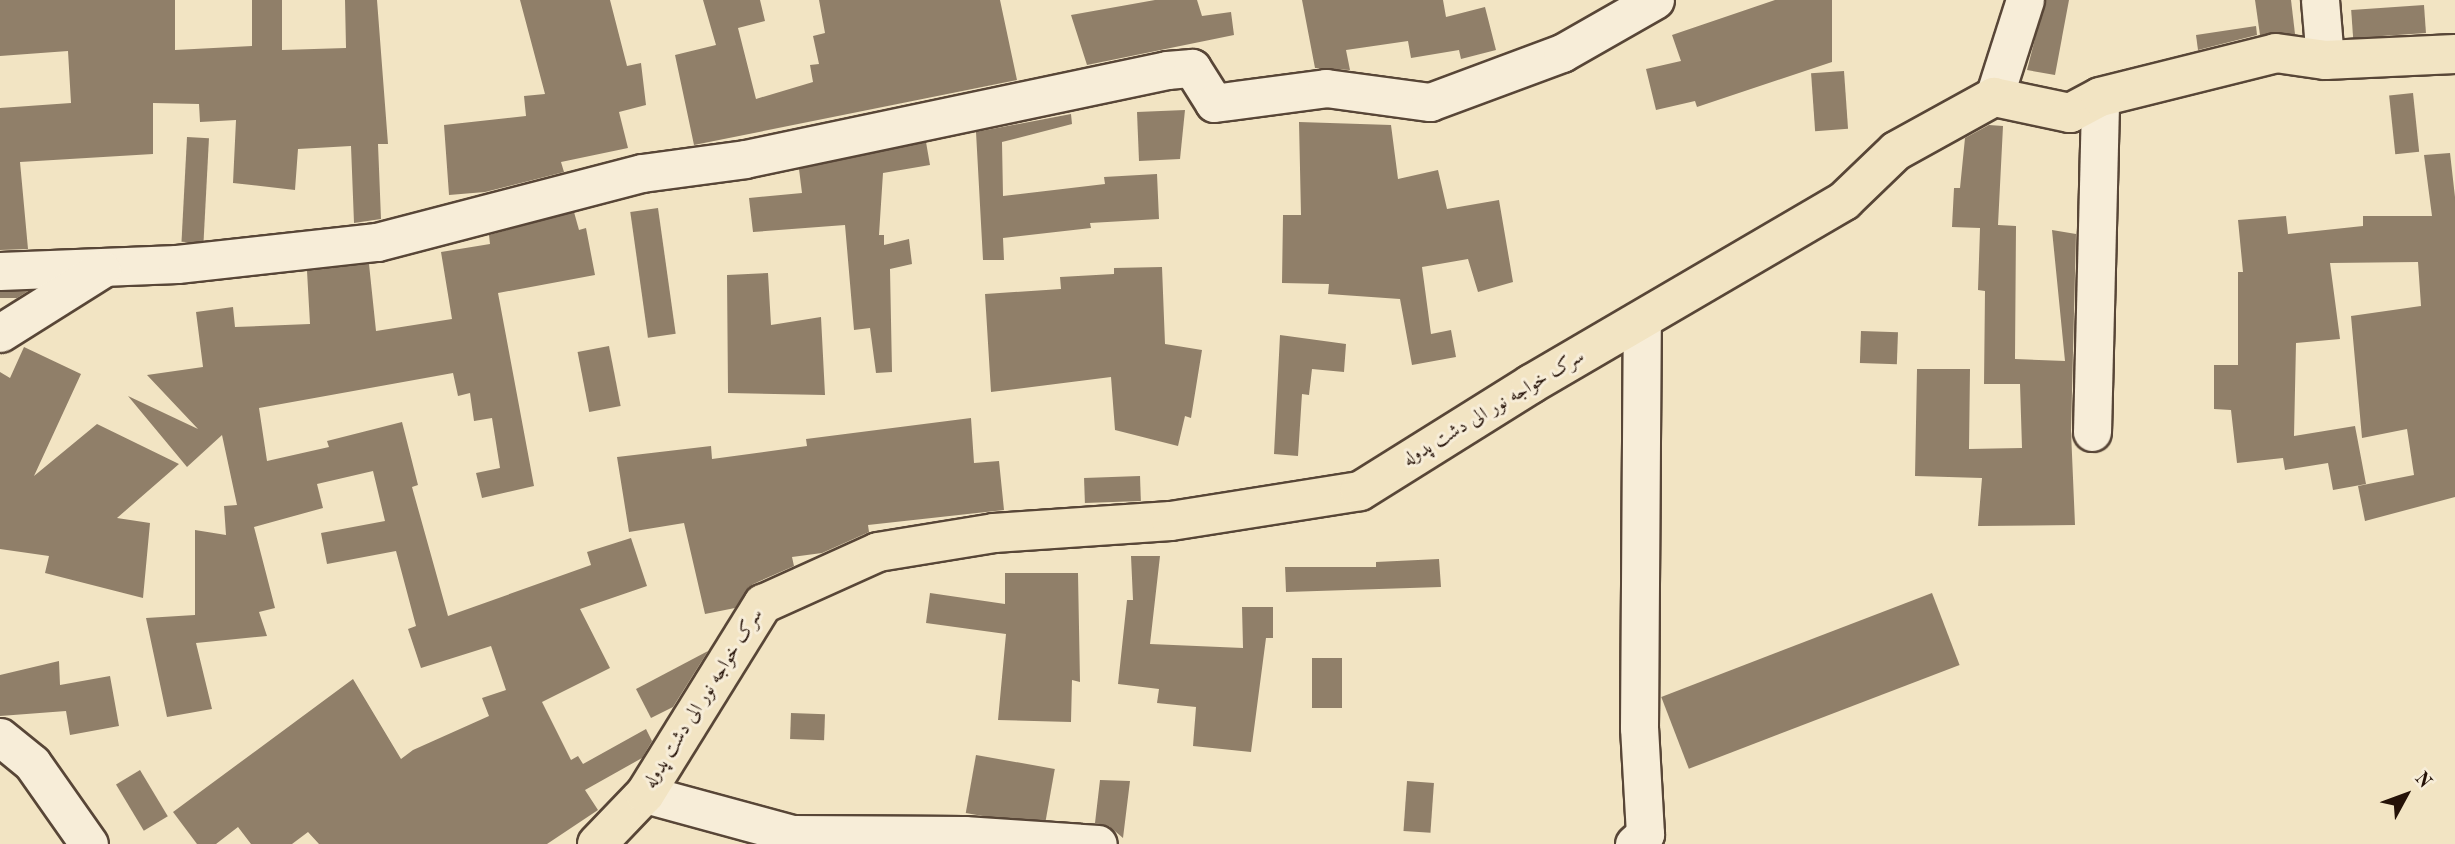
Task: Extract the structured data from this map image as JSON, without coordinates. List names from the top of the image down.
{
  "streets": {
    "main road": ["سرک خواجه نور الی دشت پدوله"]
  },
  "north": "top right"
}
